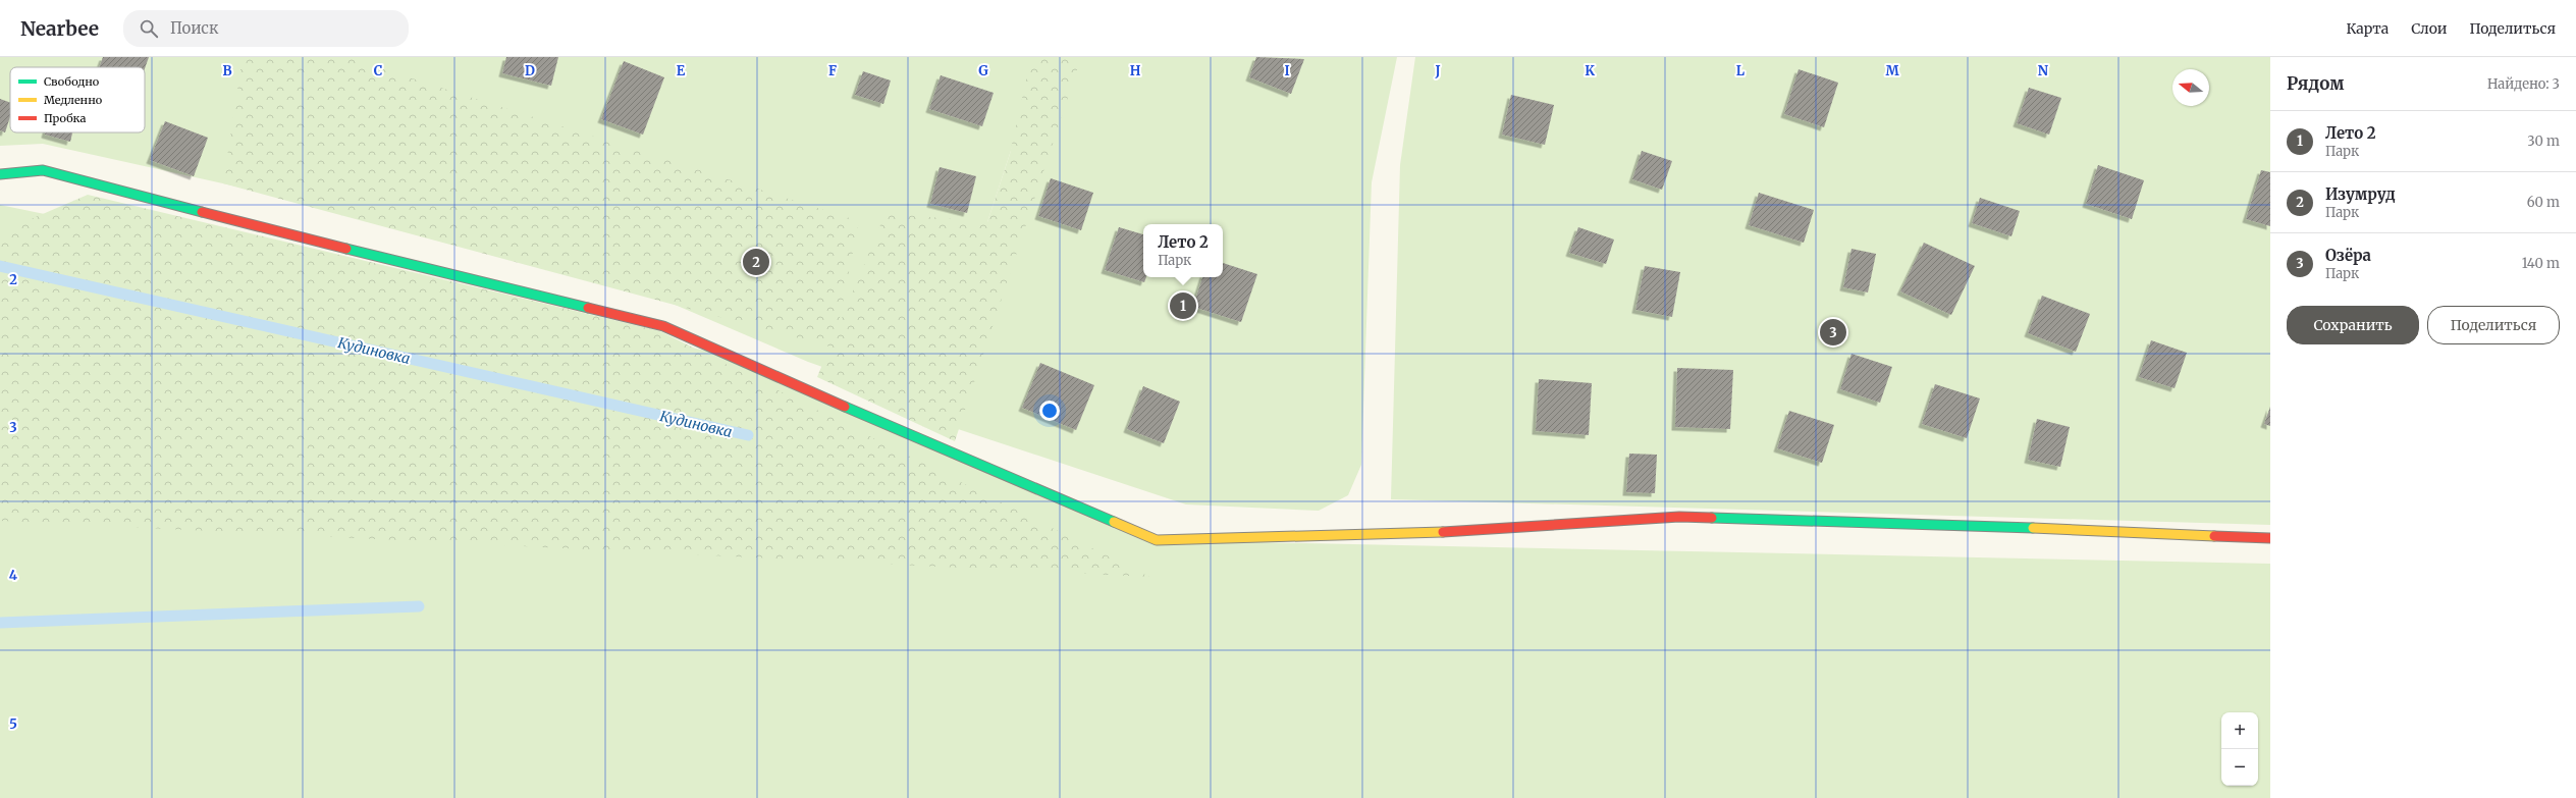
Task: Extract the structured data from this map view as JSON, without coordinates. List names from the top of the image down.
{
  "water": ["Кудиновка"],
  "legend": ["Свободно", "Медленно", "Пробка"],
  "north": "left",
  "page": {
    "header": "Nearbee",
    "search": "Поиск",
    "nav": ["Карта", "Слои", "Поделиться"],
    "heading": ["Рядом", "Найдено: 3"],
    "list": [
      {
        "mark": "1",
        "name": "Лето 2",
        "note": "Парк",
        "value": "30 m"
      },
      {
        "mark": "2",
        "name": "Изумруд",
        "note": "Парк",
        "value": "60 m"
      },
      {
        "mark": "3",
        "name": "Озёра",
        "note": "Парк",
        "value": "140 m"
      }
    ],
    "popup": ["Лето 2", "Парк"],
    "pins": ["2", "1", "3"],
    "buttons": ["Сохранить", "Поделиться"],
    "map_buttons": ["+", "−"]
  },
  "grid": {
    "columns": [
      "B",
      "C",
      "D",
      "E",
      "F",
      "G",
      "H",
      "I",
      "J",
      "K",
      "L",
      "M",
      "N"
    ],
    "rows": [
      "2",
      "3",
      "4",
      "5"
    ]
  }
}
